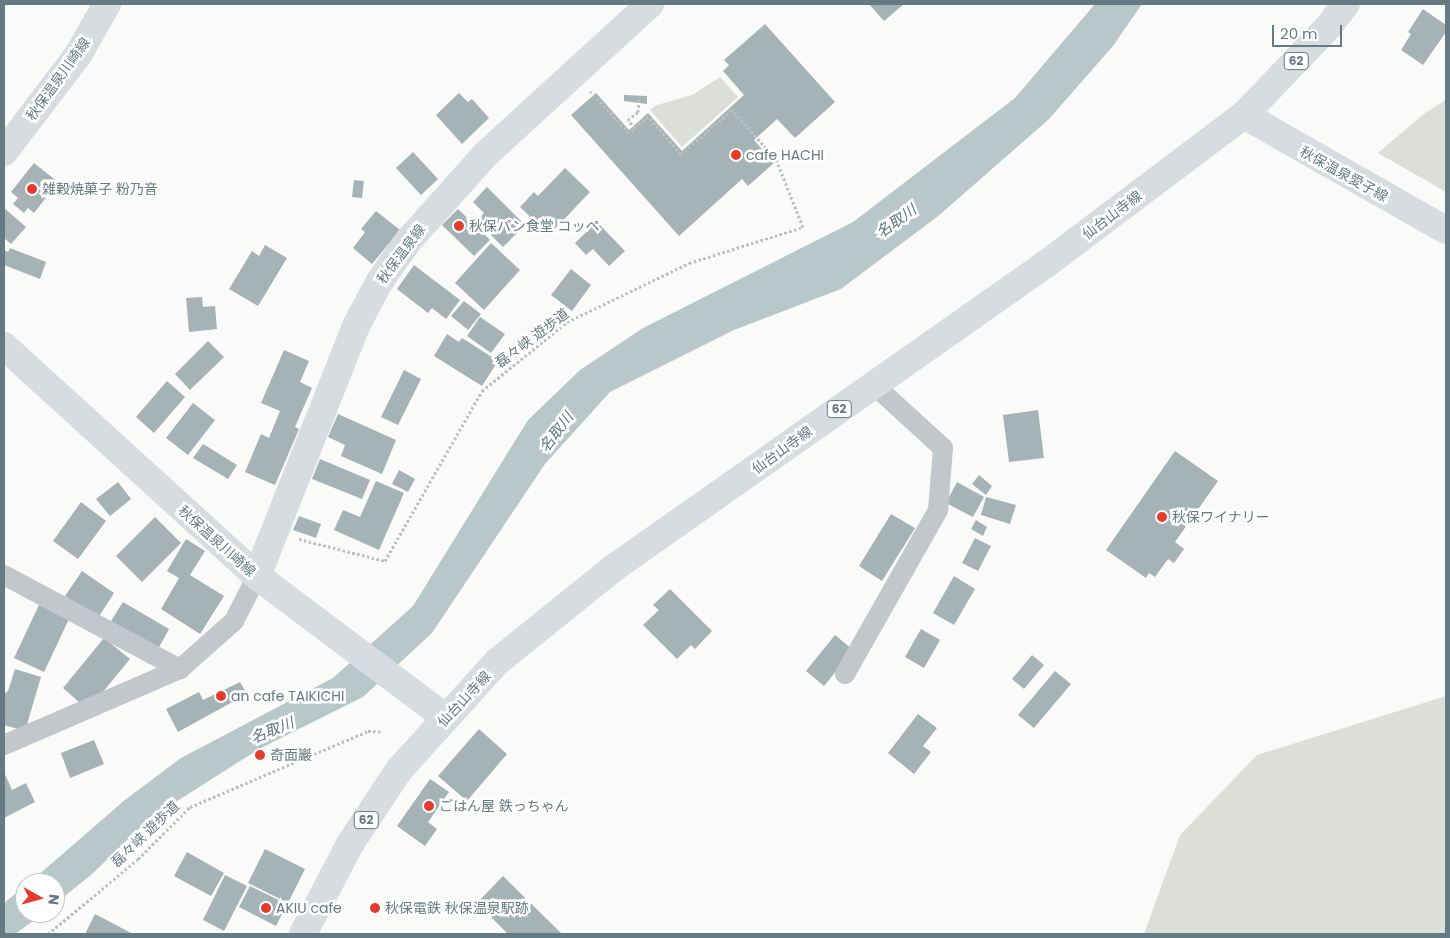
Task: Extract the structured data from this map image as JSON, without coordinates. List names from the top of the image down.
{
  "streets": {
    "main road": [
      "62",
      "秋保温泉川崎線",
      "秋保温泉愛子線",
      "仙台山寺線",
      "秋保温泉線"
    ],
    "path": ["磊々峡 遊歩道"]
  },
  "crossings": [
    ["秋保温泉川崎線", "仙台山寺線"],
    ["秋保温泉川崎線", "秋保温泉線"],
    ["秋保温泉愛子線", "仙台山寺線"]
  ],
  "water": ["名取川"],
  "places": [
    "cafe HACHI",
    "雑穀焼菓子 粉乃音",
    "秋保パン食堂 コッペ",
    "秋保ワイナリー",
    "an cafe TAIKICHI",
    "奇面巖",
    "ごはん屋 鉄っちゃん",
    "AKIU cafe",
    "秋保電鉄 秋保温泉駅跡"
  ],
  "scale_bar": "20 m",
  "north": "right"
}
